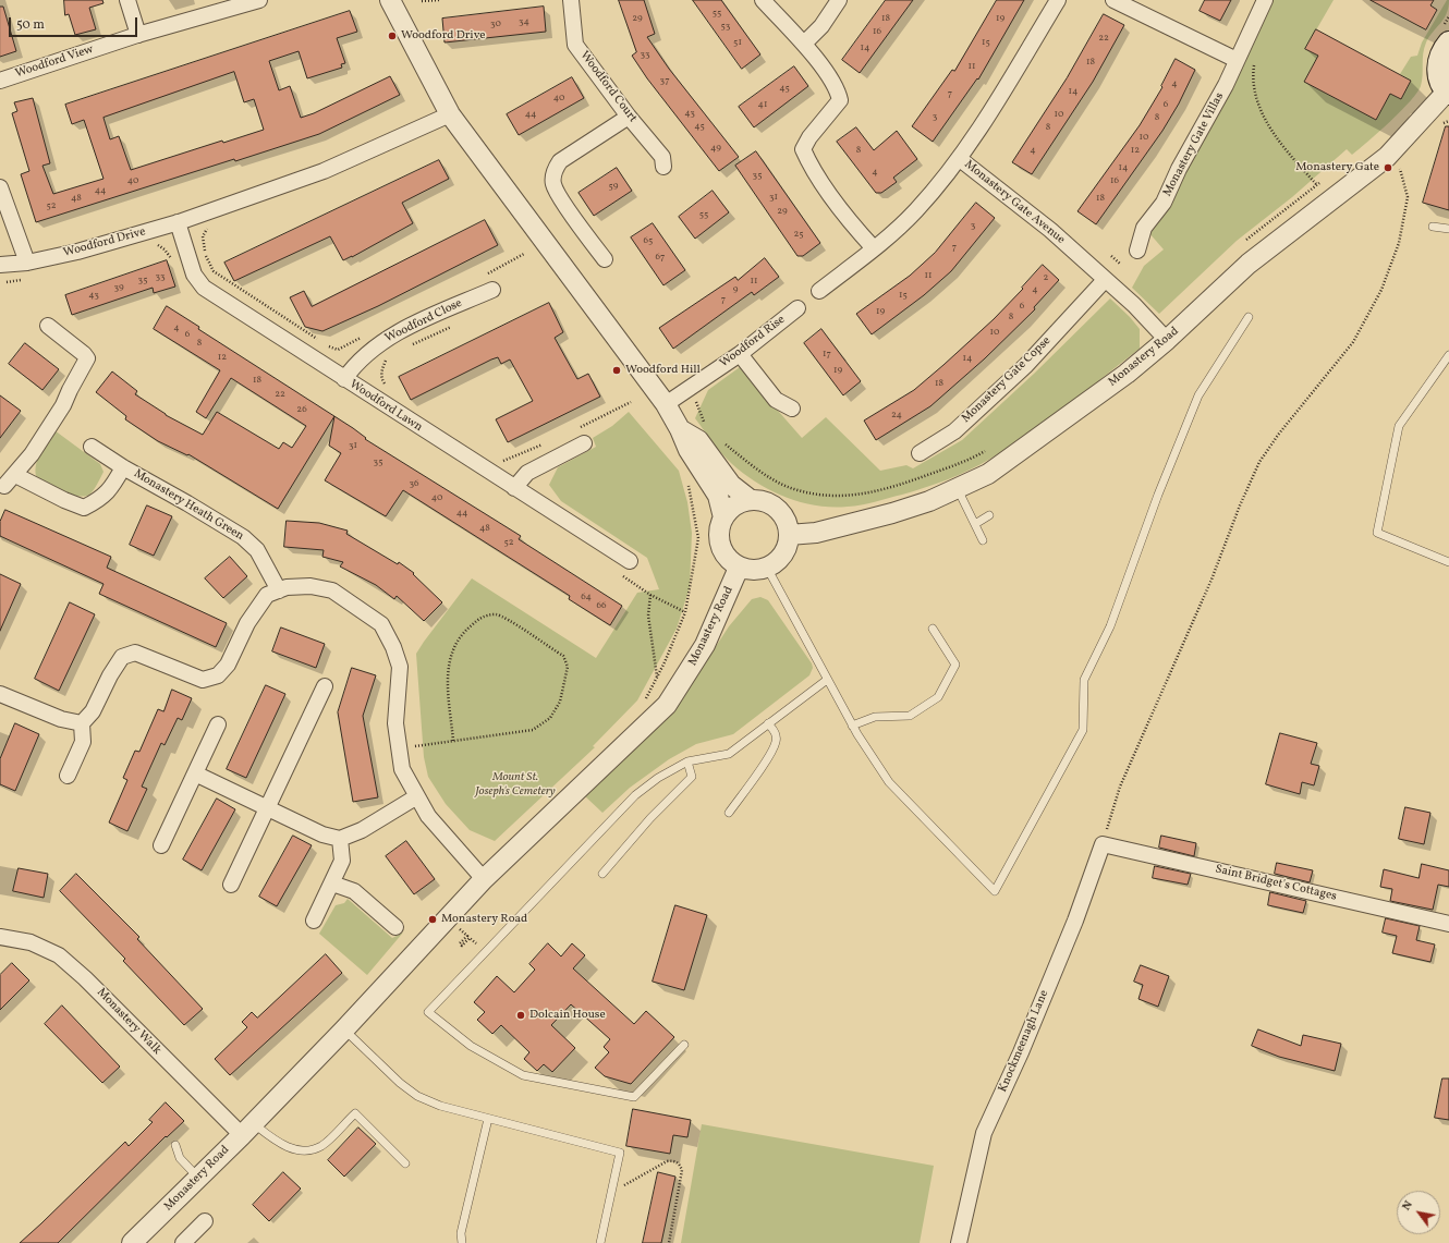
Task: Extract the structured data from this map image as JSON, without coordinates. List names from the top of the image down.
{
  "streets": {
    "main road": ["Monastery Road"],
    "street": [
      "Woodford View",
      "Woodford Court",
      "Monastery Gate Villas",
      "Monastery Gate Avenue",
      "Woodford Drive",
      "Woodford Close",
      "Woodford Rise",
      "Monastery Gate Copse",
      "Woodford Lawn",
      "Monastery Heath Green",
      "Saint Bridget's Cottages",
      "Monastery Walk",
      "Knockmeenagh Lane"
    ]
  },
  "crossings": [
    ["Monastery Gate Avenue", "Monastery Road"],
    ["Monastery Gate Avenue", "Monastery Gate Copse"],
    ["Woodford Drive", "Woodford Lawn"],
    ["Woodford Close", "Woodford Lawn"],
    ["Monastery Road", "Monastery Walk"],
    ["Saint Bridget's Cottages", "Knockmeenagh Lane"]
  ],
  "parks": ["Mount St. Joseph's Cemetery"],
  "places": [
    "Woodford Drive",
    "Monastery Gate",
    "Woodford Hill",
    "Monastery Road",
    "Dolcain House"
  ],
  "house_numbers": [
    "55",
    "29",
    "18",
    "19",
    "34",
    "30",
    "53",
    "16",
    "22",
    "51",
    "15",
    "14",
    "33",
    "18",
    "11",
    "37",
    "4",
    "45",
    "14",
    "7",
    "40",
    "41",
    "6",
    "43",
    "44",
    "10",
    "3",
    "8",
    "45",
    "8",
    "10",
    "49",
    "8",
    "4",
    "12",
    "14",
    "4",
    "35",
    "40",
    "16",
    "59",
    "44",
    "31",
    "48",
    "18",
    "52",
    "29",
    "55",
    "3",
    "25",
    "65",
    "7",
    "67",
    "11",
    "33",
    "2",
    "35",
    "11",
    "39",
    "9",
    "4",
    "43",
    "15",
    "7",
    "6",
    "19",
    "8",
    "4",
    "10",
    "6",
    "8",
    "17",
    "12",
    "14",
    "19",
    "18",
    "18",
    "22",
    "26",
    "24",
    "31",
    "35",
    "36",
    "40",
    "44",
    "48",
    "52",
    "64",
    "66"
  ],
  "scale_bar": "50 m",
  "north": "top left"
}
